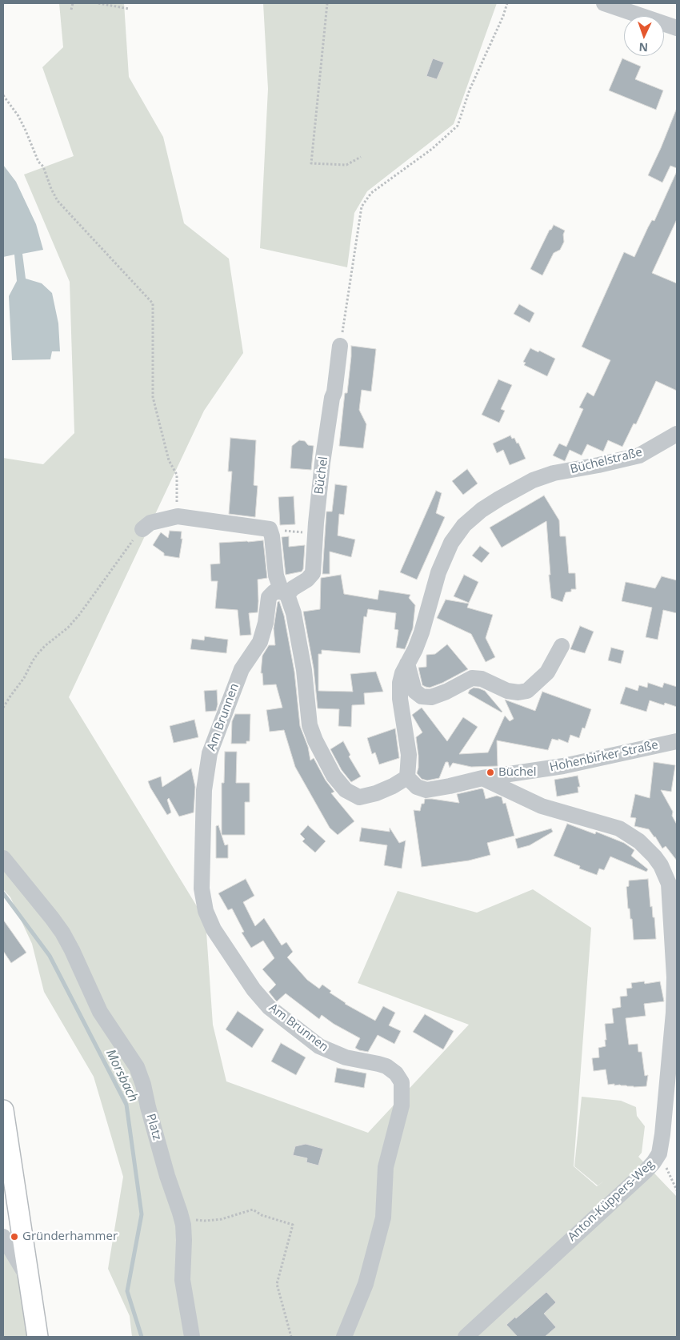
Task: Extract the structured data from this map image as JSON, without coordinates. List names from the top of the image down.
{
  "streets": {
    "street": [
      "Büchelstraße",
      "Büchel",
      "Am Brunnen",
      "Hohenbirker Straße",
      "Platz",
      "Anton-Küppers-Weg"
    ]
  },
  "crossings": [
    ["Büchel", "Am Brunnen"],
    ["Hohenbirker Straße", "Anton-Küppers-Weg"]
  ],
  "water": ["Morsbach"],
  "places": ["Büchel", "Gründerhammer"],
  "north": "bottom"
}
